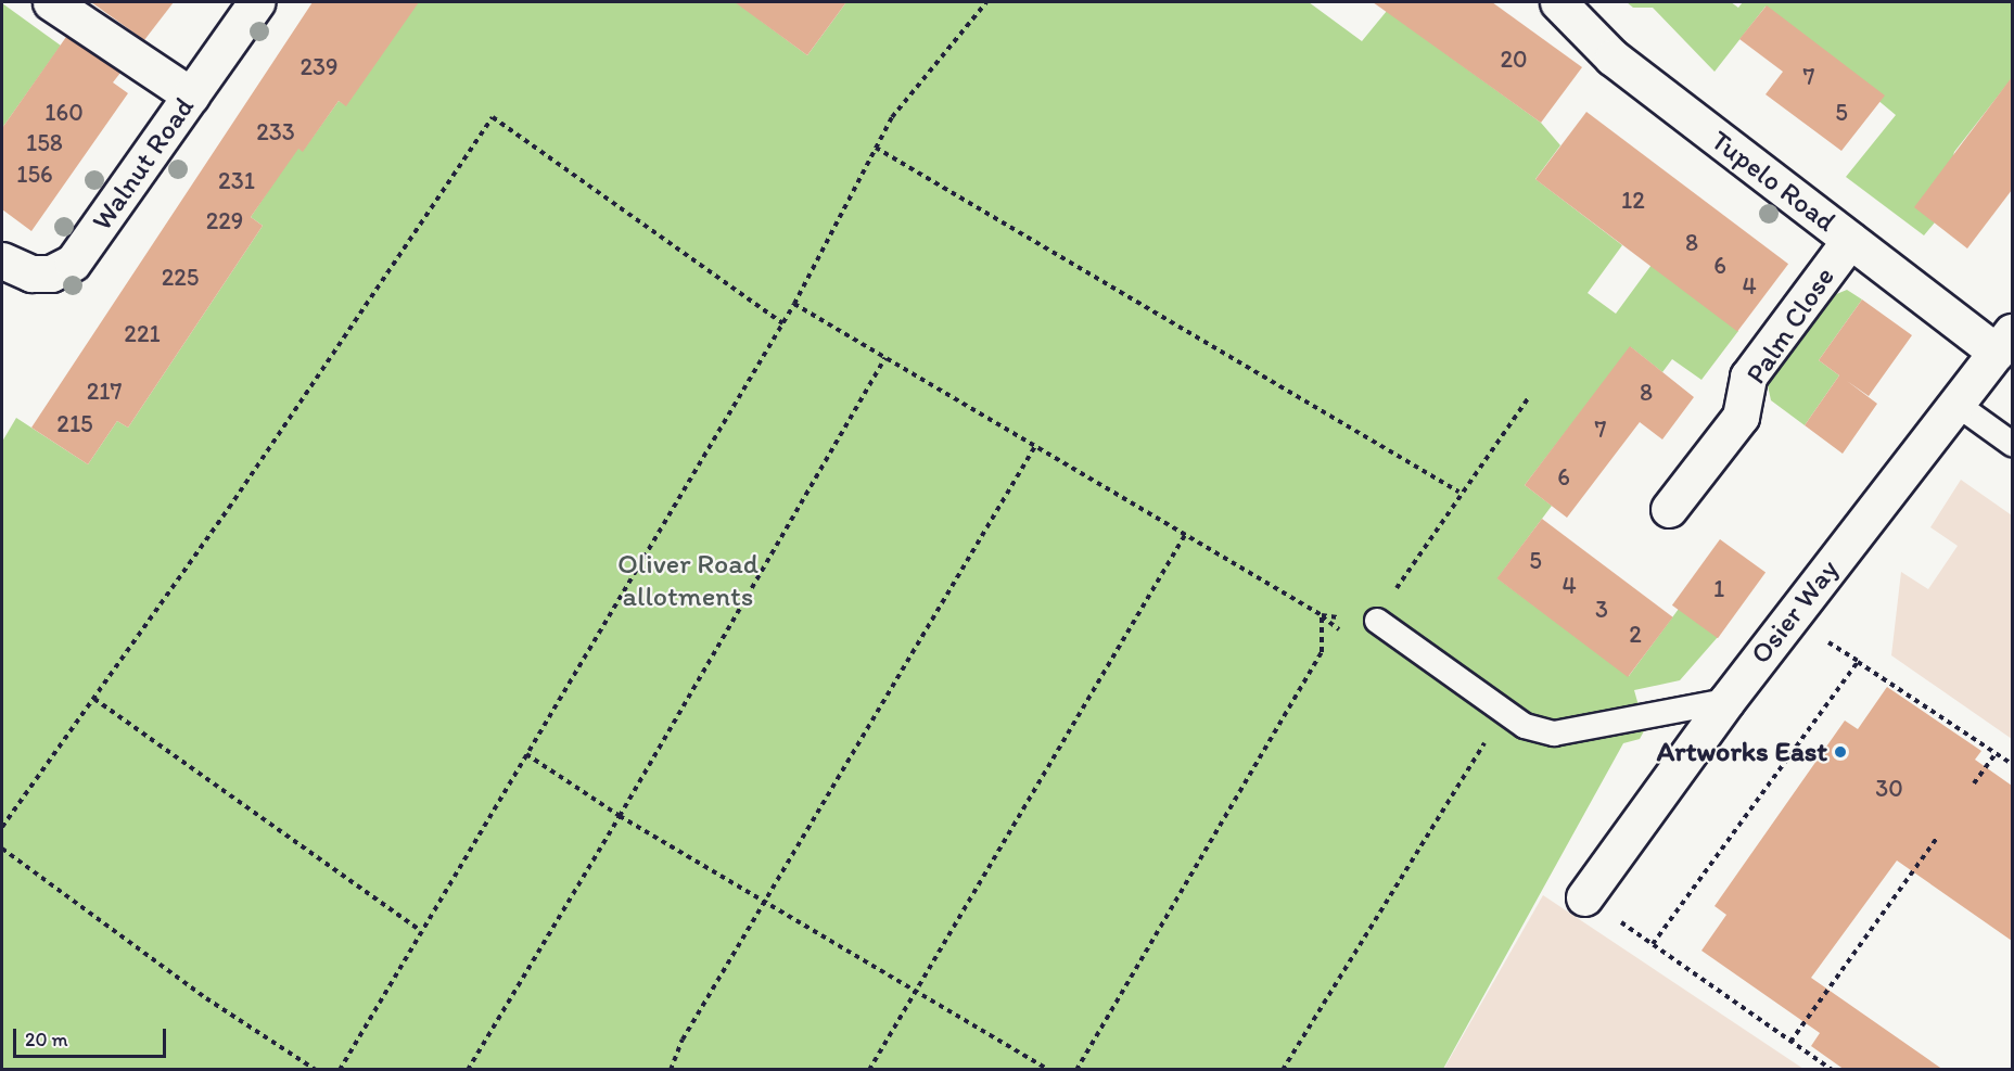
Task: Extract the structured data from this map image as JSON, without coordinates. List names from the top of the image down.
{
  "streets": {
    "street": [
      "Walnut Road",
      "Tupelo Road",
      "Palm Close",
      "Osier Way"
    ]
  },
  "crossings": [
    ["Tupelo Road", "Palm Close"],
    ["Tupelo Road", "Osier Way"]
  ],
  "parks": ["Oliver Road allotments"],
  "places": ["Artworks East"],
  "house_numbers": [
    "20",
    "239",
    "7",
    "160",
    "5",
    "233",
    "158",
    "156",
    "231",
    "12",
    "229",
    "8",
    "6",
    "225",
    "4",
    "221",
    "217",
    "8",
    "215",
    "7",
    "6",
    "5",
    "4",
    "1",
    "3",
    "2",
    "30"
  ],
  "scale_bar": "20 m"
}
